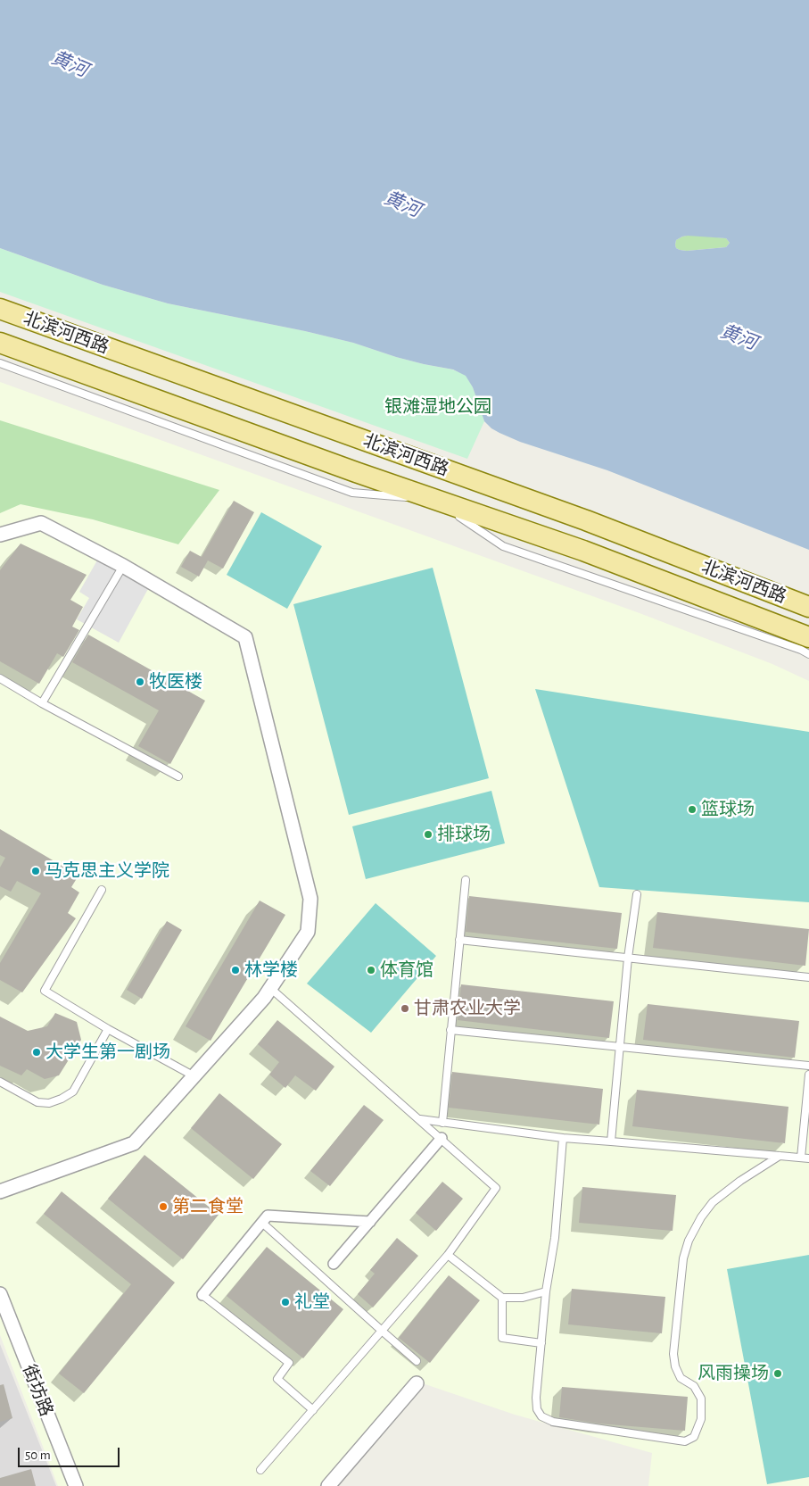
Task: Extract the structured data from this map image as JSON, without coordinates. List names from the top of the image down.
{
  "streets": {
    "main road": ["北滨河西路"],
    "street": ["街坊路"]
  },
  "water": ["黄河"],
  "parks": ["银滩湿地公园"],
  "places": [
    "牧医楼",
    "篮球场",
    "排球场",
    "马克思主义学院",
    "林学楼",
    "体育馆",
    "甘肃农业大学",
    "大学生第一剧场",
    "第二食堂",
    "礼堂",
    "风雨操场"
  ],
  "scale_bar": "50 m"
}
